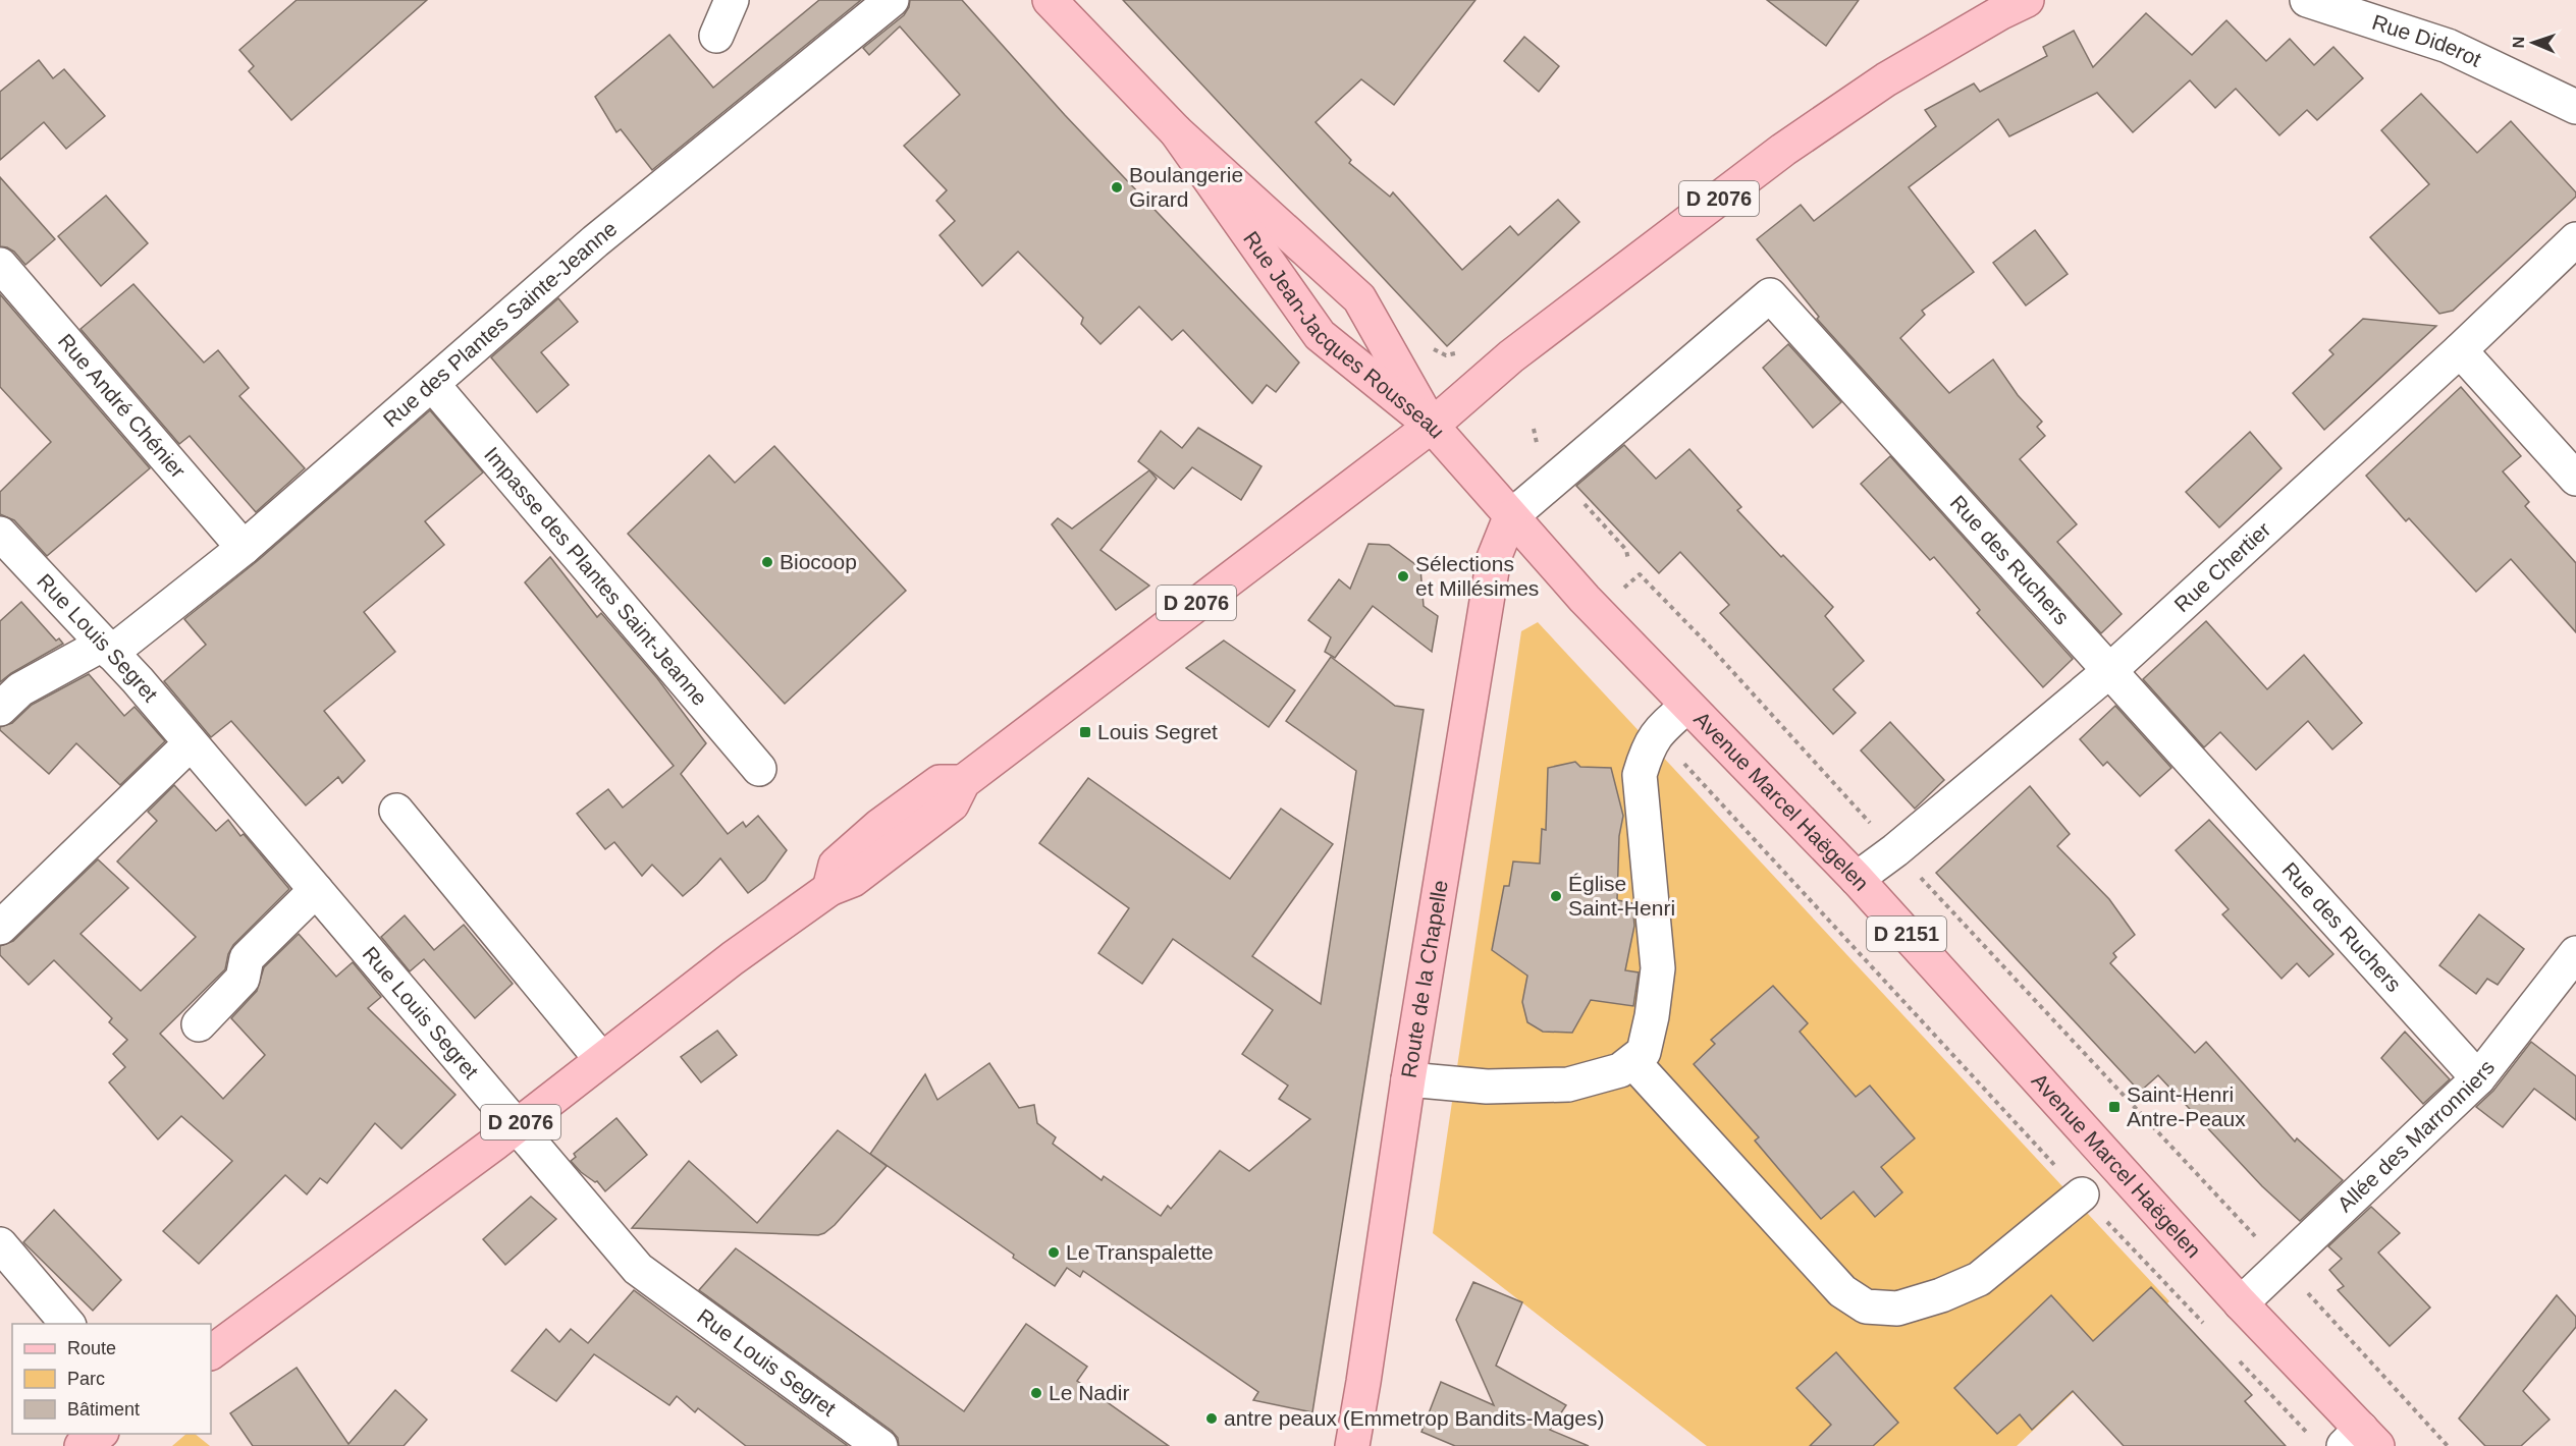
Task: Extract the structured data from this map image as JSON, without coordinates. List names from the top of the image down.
{
  "streets": {
    "main road": [
      "D 2076",
      "Rue Jean-Jacques Rousseau",
      "Avenue Marcel Haëgelen",
      "D 2151",
      "Route de la Chapelle"
    ],
    "street": [
      "Rue Diderot",
      "Rue des Plantes Sainte-Jeanne",
      "Rue André Chénier",
      "Rue des Ruchers",
      "Rue Chertier",
      "Impasse des Plantes Saint-Jeanne",
      "Rue Louis Segret",
      "Allée des Marronniers"
    ]
  },
  "crossings": [
    ["D 2076", "Rue Jean-Jacques Rousseau"],
    ["D 2076", "Rue Louis Segret"],
    ["D 2076", "Avenue Marcel Haëgelen"],
    ["Rue Jean-Jacques Rousseau", "Avenue Marcel Haëgelen"],
    ["Rue des Plantes Sainte-Jeanne", "Rue André Chénier"],
    ["Rue des Plantes Sainte-Jeanne", "Impasse des Plantes Saint-Jeanne"],
    ["Rue des Plantes Sainte-Jeanne", "Rue Louis Segret"],
    ["Rue des Ruchers", "Rue Chertier"],
    ["Rue des Ruchers", "Avenue Marcel Haëgelen"],
    ["Rue des Ruchers", "Route de la Chapelle"],
    ["Rue des Ruchers", "Allée des Marronniers"],
    ["Rue Chertier", "Avenue Marcel Haëgelen"],
    ["Avenue Marcel Haëgelen", "Route de la Chapelle"],
    ["Avenue Marcel Haëgelen", "Allée des Marronniers"]
  ],
  "places": {
    "other": [
      "Boulangerie Girard",
      "Biocoop",
      "Sélections et Millésimes",
      "Église Saint-Henri",
      "Le Transpalette",
      "Le Nadir",
      "antre peaux (Emmetrop Bandits-Mages)"
    ],
    "transit": ["Louis Segret", "Saint-Henri Antre-Peaux"]
  },
  "legend": ["Route", "Parc", "Bâtiment"],
  "north": "left"
}
